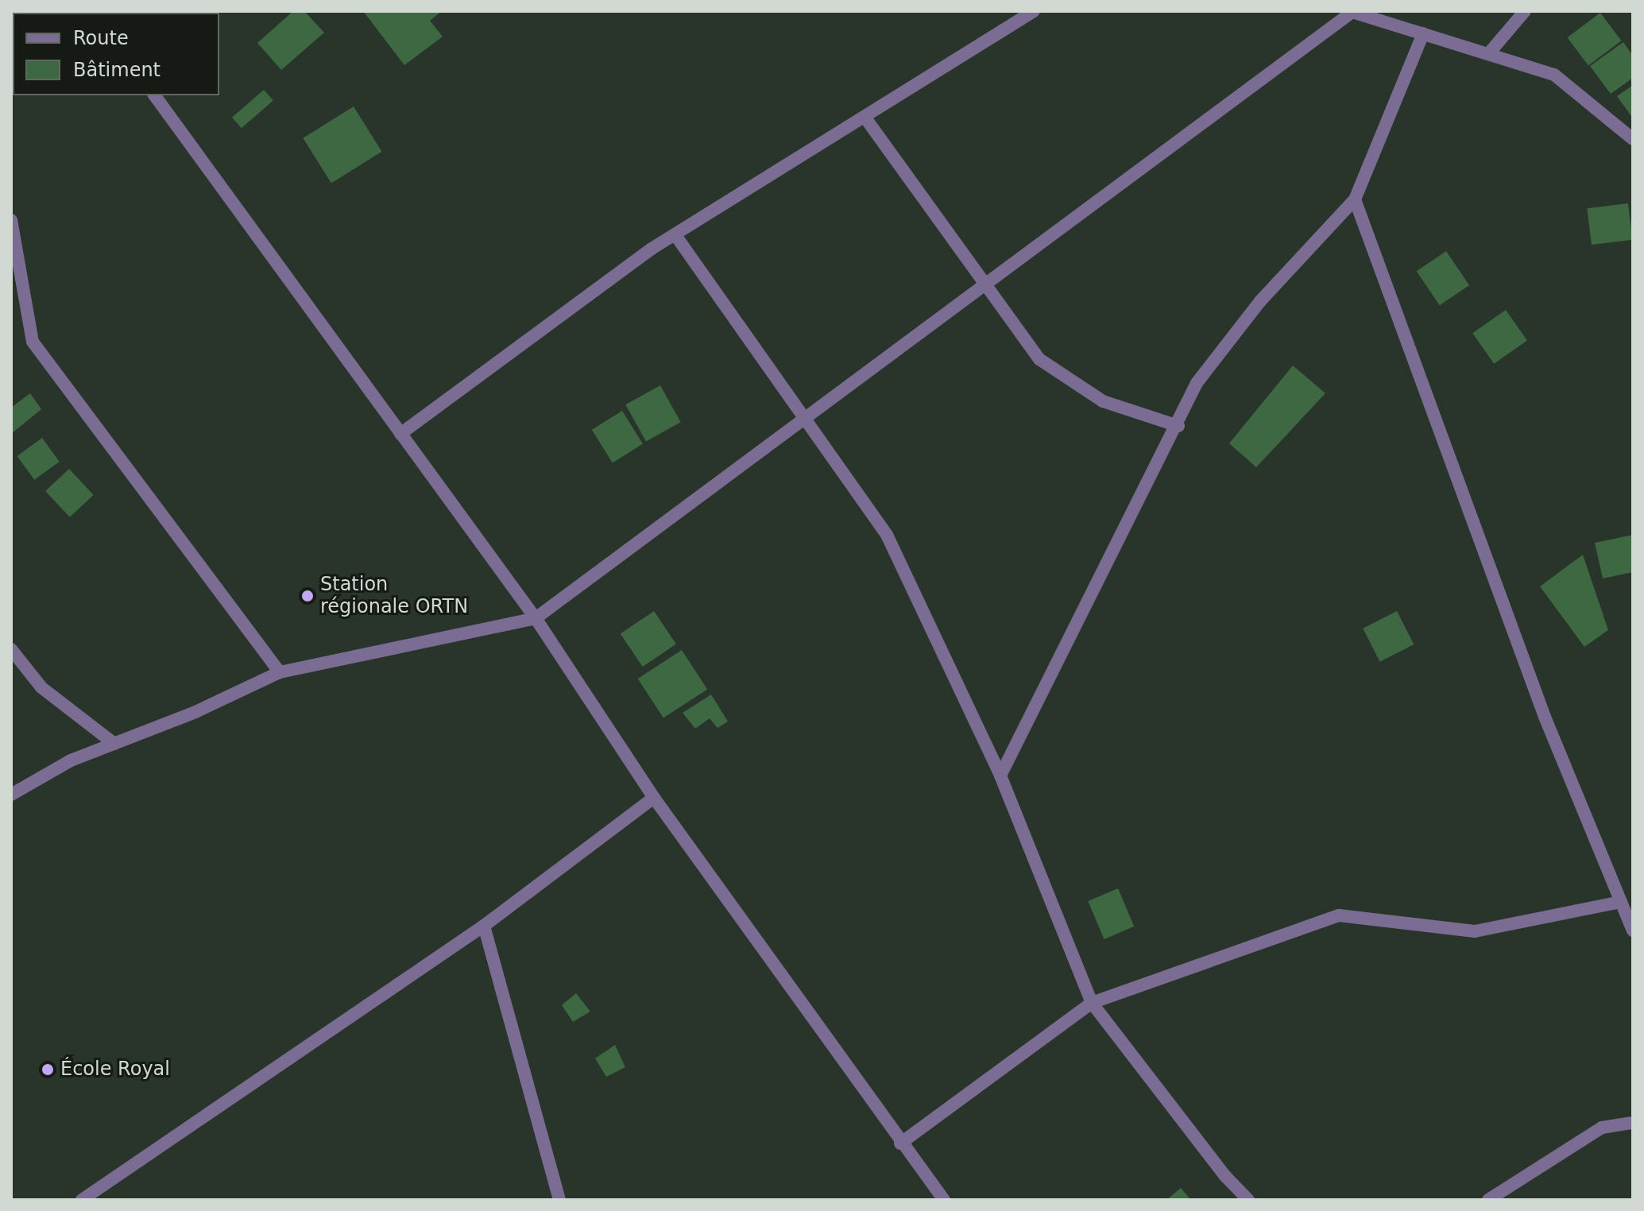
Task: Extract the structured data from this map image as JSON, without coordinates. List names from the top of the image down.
{
  "places": ["Station régionale ORTN", "École Royal"],
  "legend": ["Route", "Bâtiment"]
}
